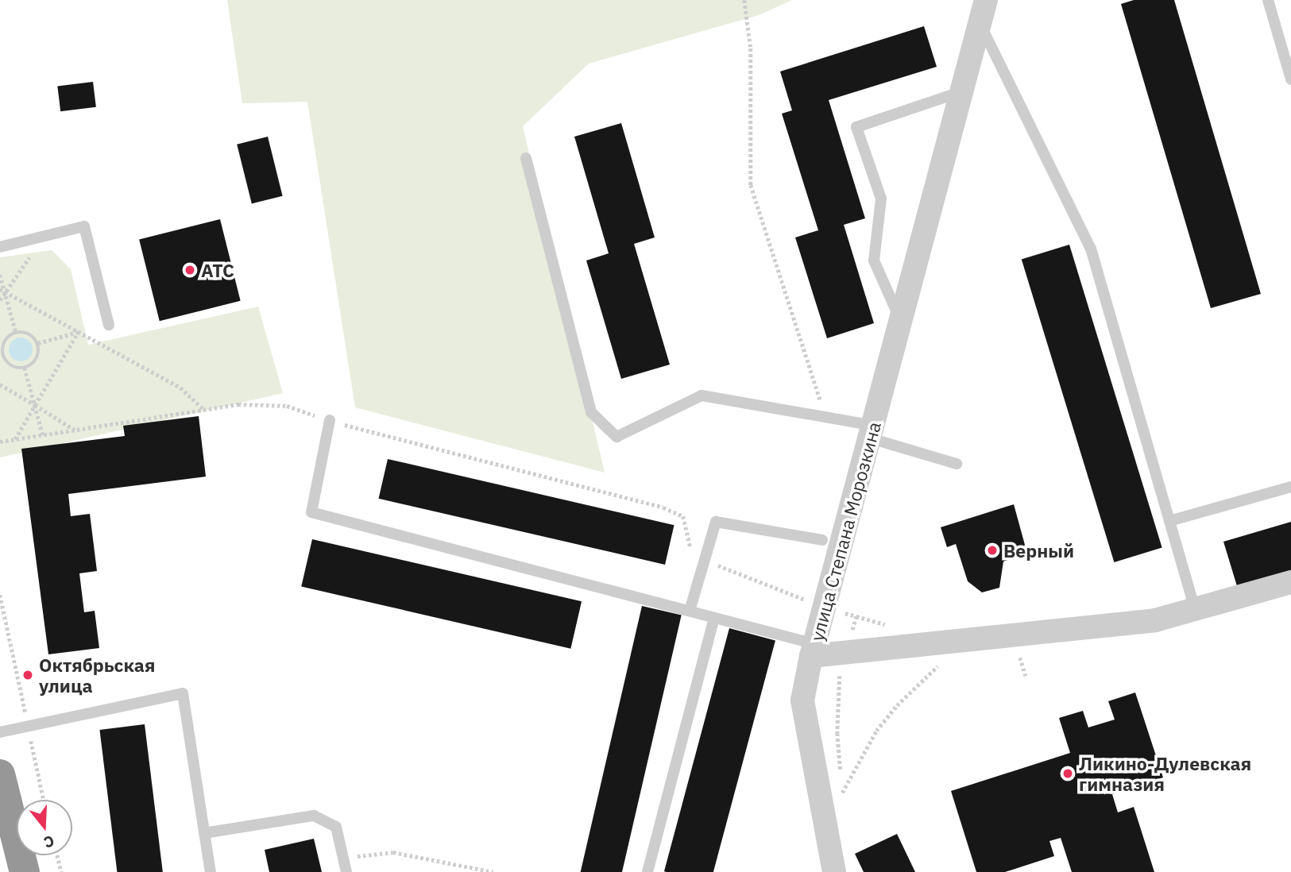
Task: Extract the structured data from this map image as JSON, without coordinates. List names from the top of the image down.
{
  "streets": {
    "street": ["улица Степана Морозкина"]
  },
  "places": [
    "АТС",
    "Верный",
    "Октябрьская улица",
    "Ликино-Дулевская гимназия"
  ],
  "north": "bottom"
}
